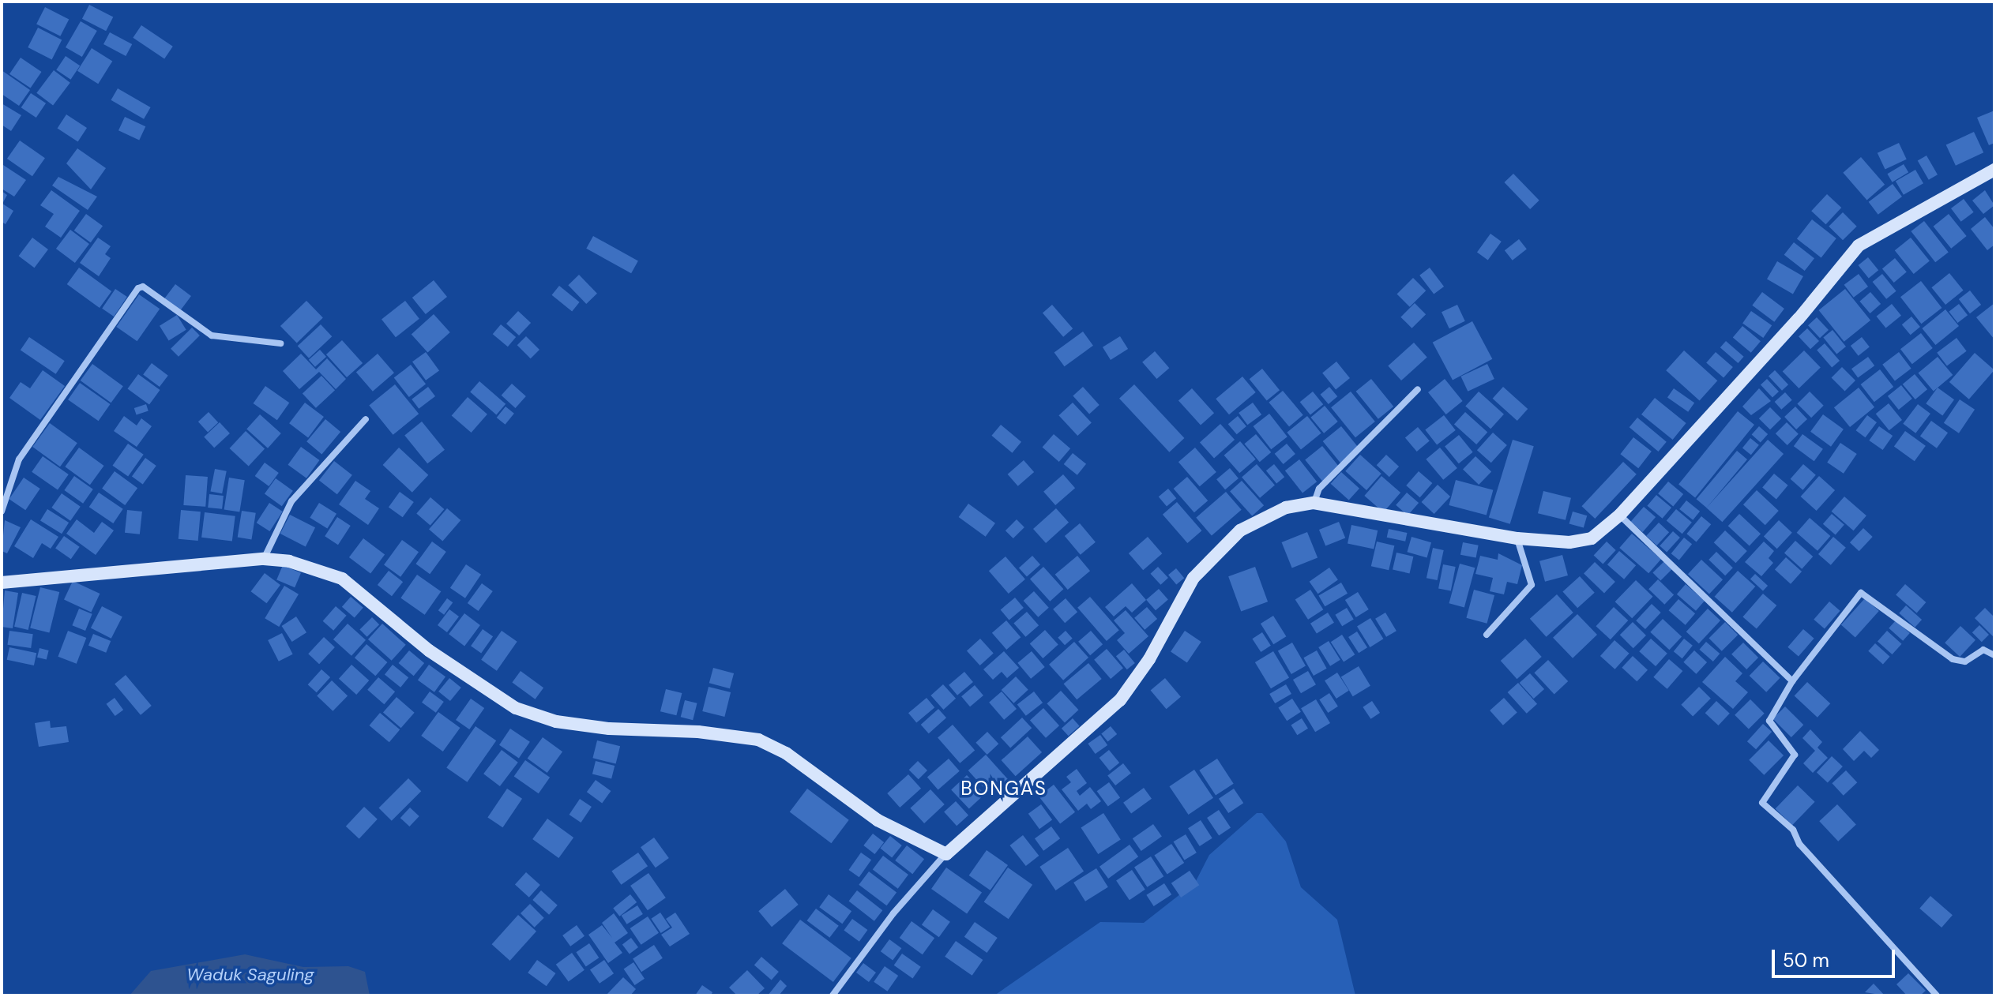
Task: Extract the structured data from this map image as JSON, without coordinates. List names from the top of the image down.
{
  "districts": ["BONGAS"],
  "water": ["Waduk Saguling"],
  "scale_bar": "50 m"
}
